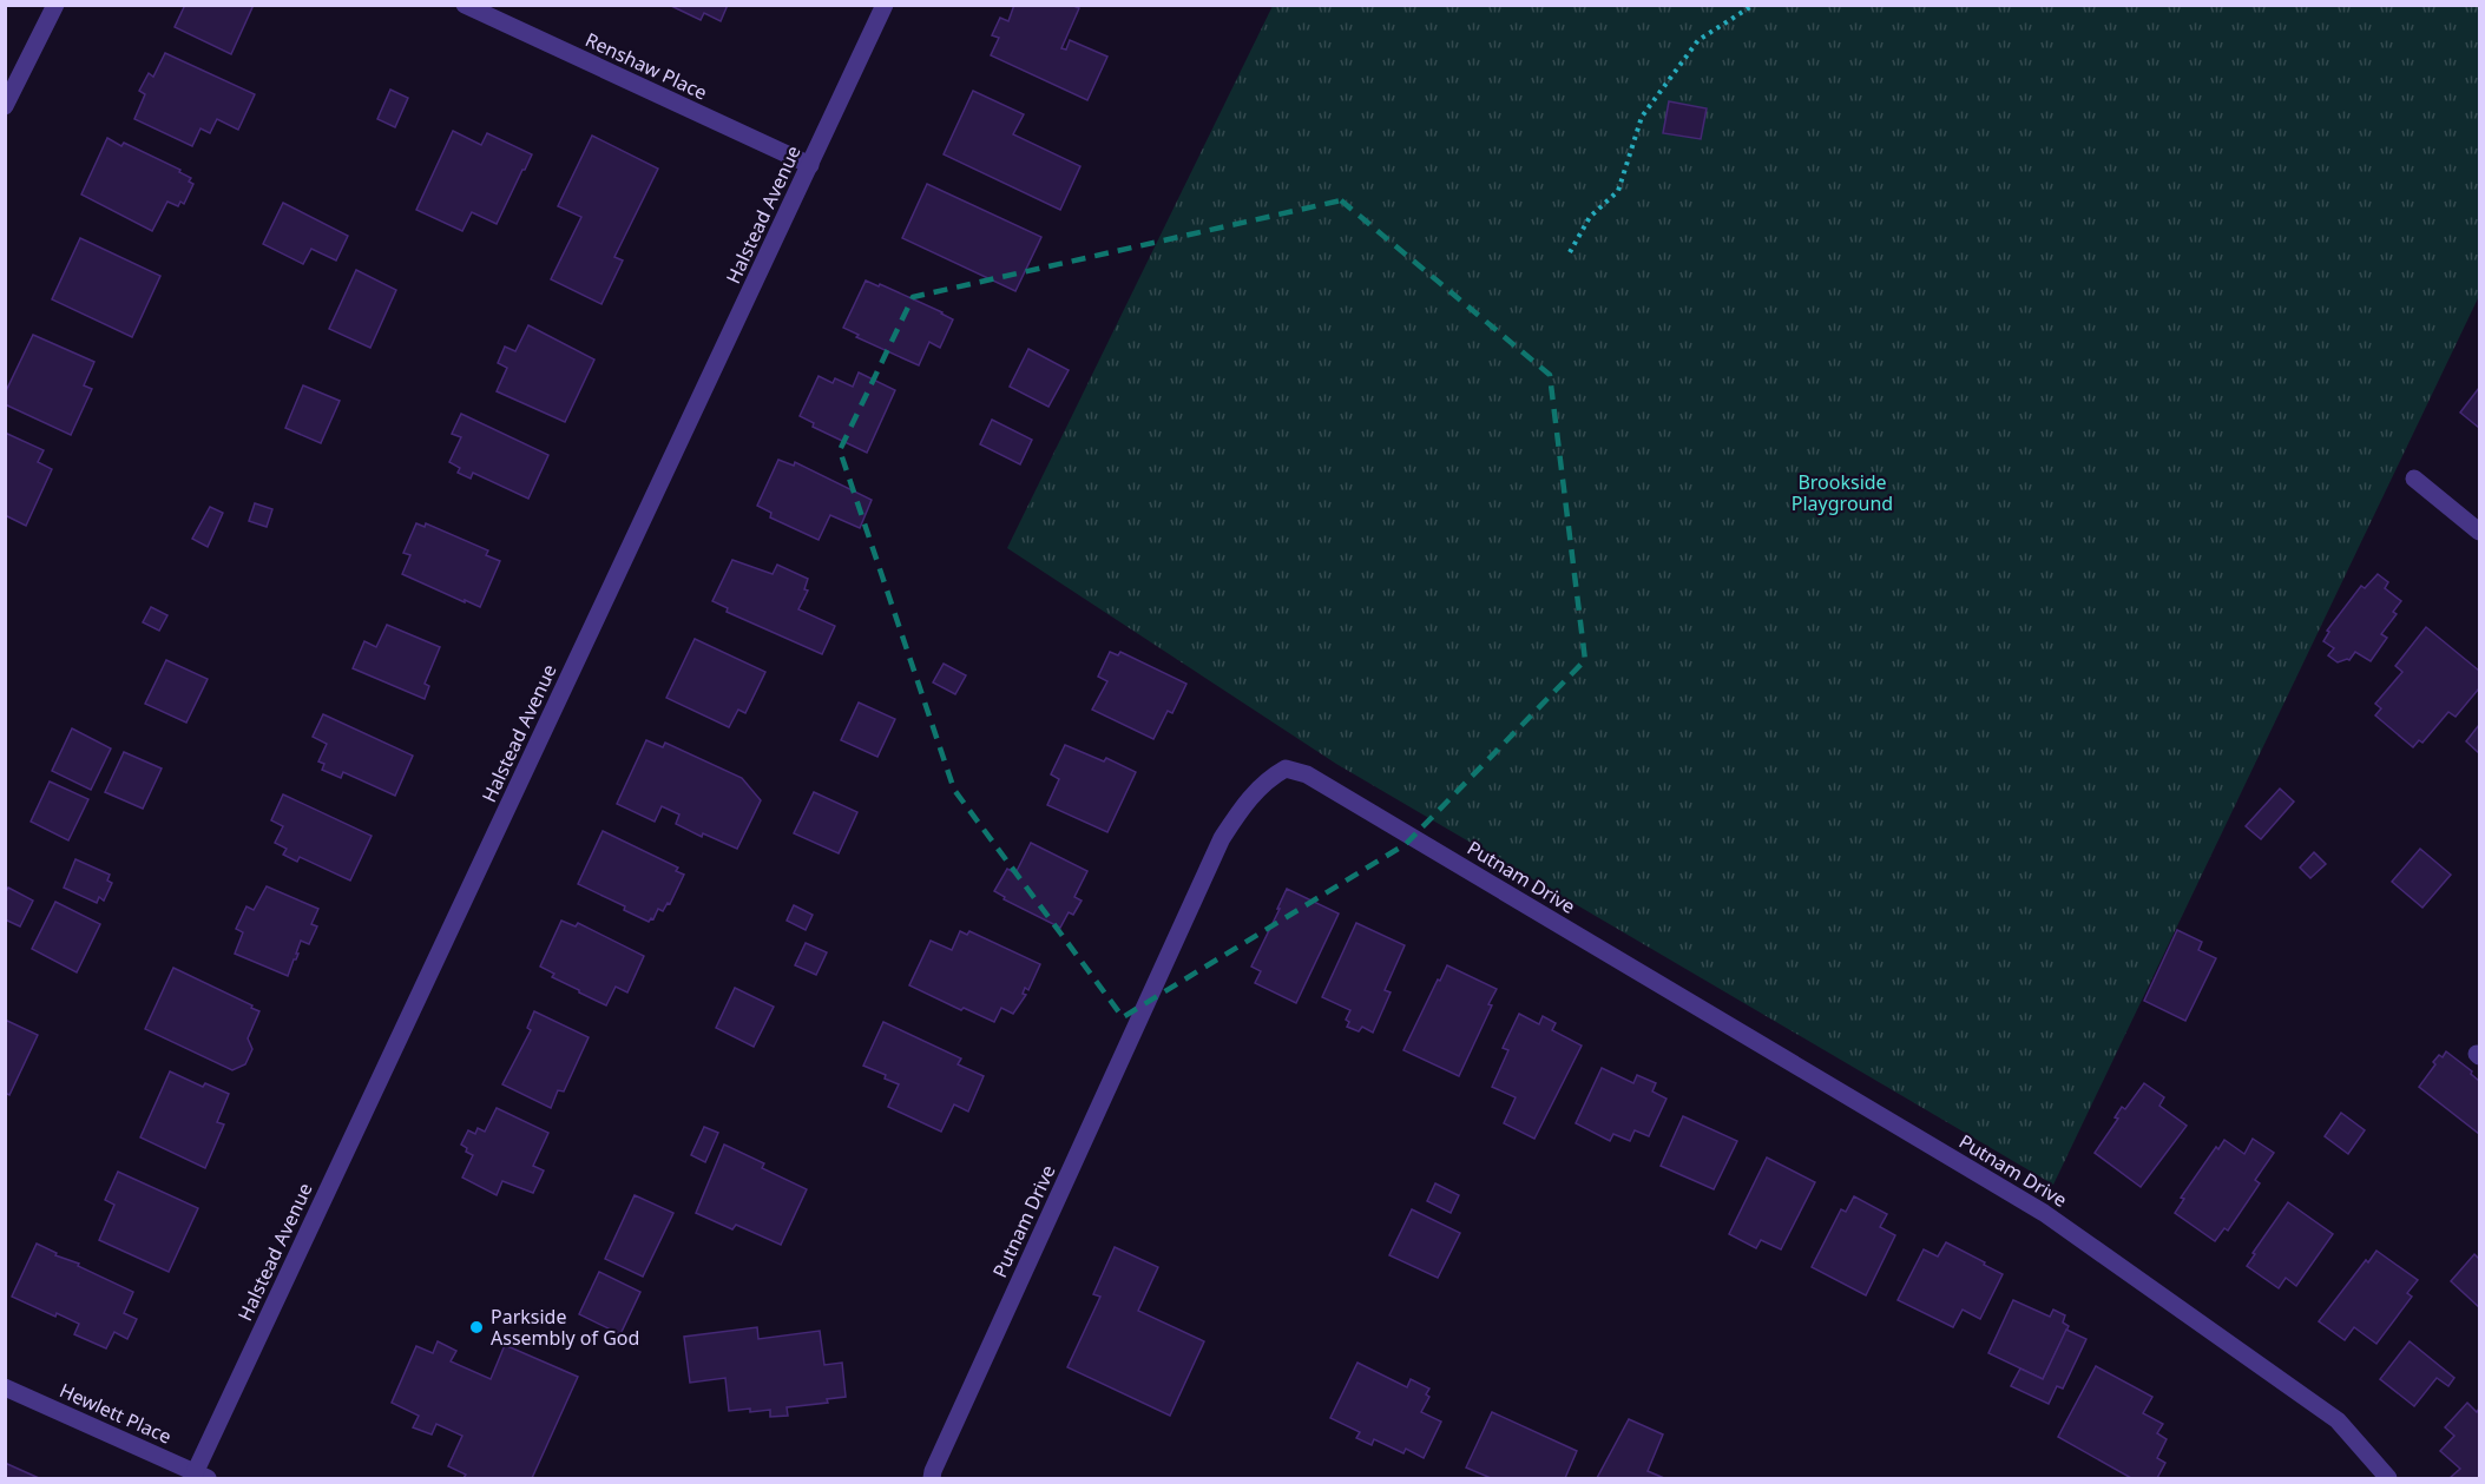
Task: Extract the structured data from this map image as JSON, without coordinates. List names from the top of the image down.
{
  "streets": {
    "street": [
      "Renshaw Place",
      "Halstead Avenue",
      "Putnam Drive",
      "Hewlett Place"
    ]
  },
  "crossings": [
    ["Renshaw Place", "Halstead Avenue"],
    ["Halstead Avenue", "Hewlett Place"]
  ],
  "parks": ["Brookside Playground"],
  "places": ["Parkside Assembly of God"]
}
